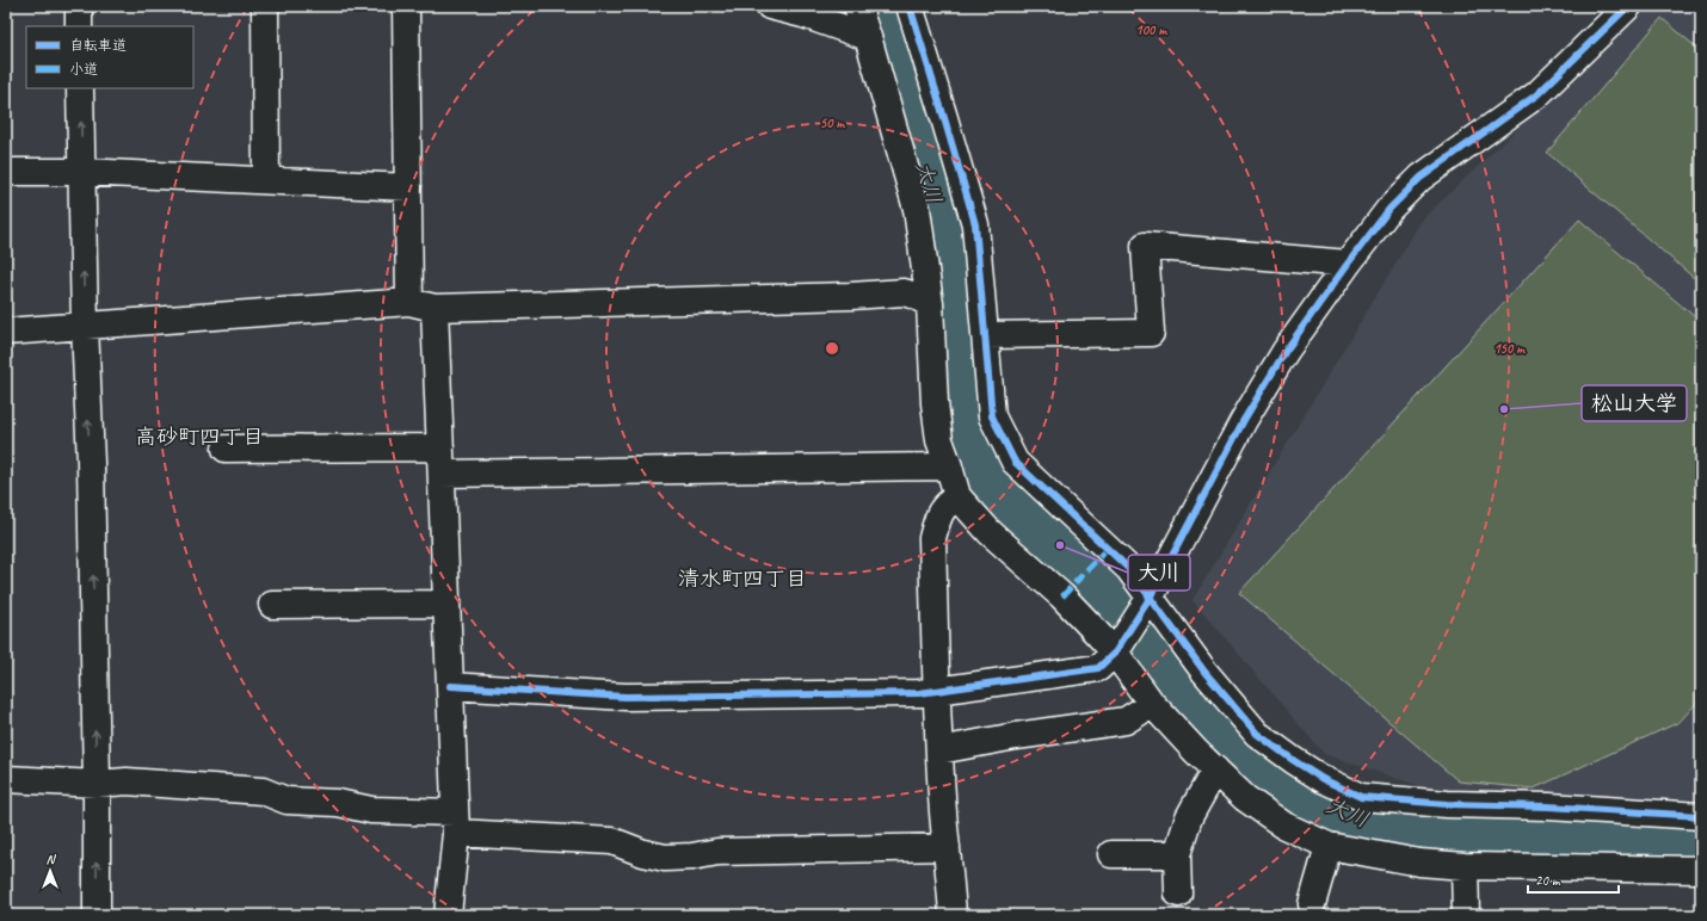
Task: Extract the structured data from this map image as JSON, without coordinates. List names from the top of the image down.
{
  "districts": ["高砂町四丁目", "清水町四丁目"],
  "water": ["大川"],
  "places": ["松山大学", "大川"],
  "legend": ["自転車道", "小道"],
  "scale_bar": "20 m",
  "north": "top",
  "rings": ["100 m", "50 m", "150 m"]
}
